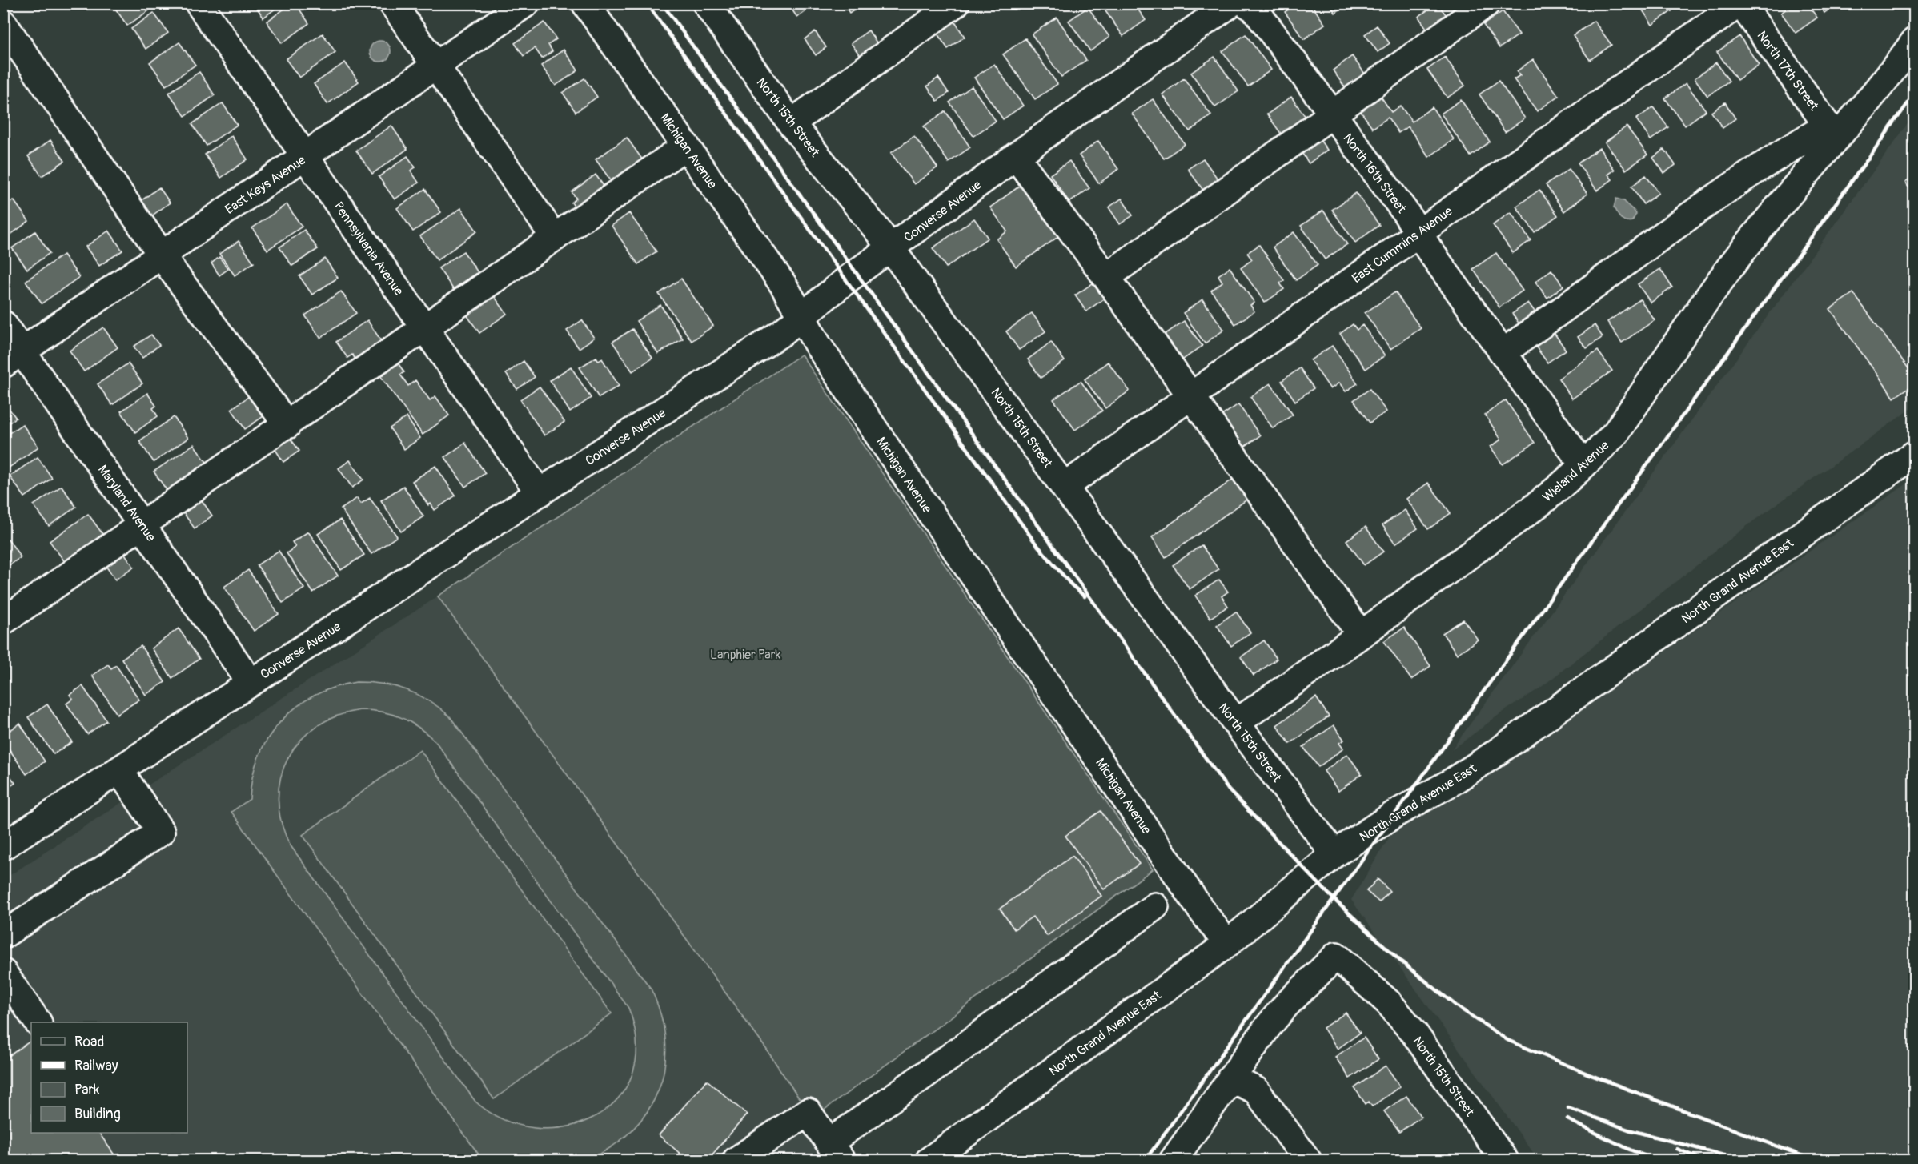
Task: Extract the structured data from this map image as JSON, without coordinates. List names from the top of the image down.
{
  "streets": {
    "street": [
      "North 17th Street",
      "North 15th Street",
      "Michigan Avenue",
      "North 16th Street",
      "East Keys Avenue",
      "Converse Avenue",
      "East Cummins Avenue",
      "Pennsylvania Avenue",
      "Wieland Avenue",
      "Maryland Avenue",
      "North Grand Avenue East"
    ]
  },
  "crossings": [
    ["North 17th Street", "East Cummins Avenue"],
    ["North 17th Street", "Wieland Avenue"],
    ["North 15th Street", "Converse Avenue"],
    ["North 15th Street", "East Cummins Avenue"],
    ["North 15th Street", "Wieland Avenue"],
    ["North 15th Street", "North Grand Avenue East"],
    ["Michigan Avenue", "Converse Avenue"],
    ["Michigan Avenue", "North Grand Avenue East"],
    ["North 16th Street", "East Cummins Avenue"],
    ["North 16th Street", "Wieland Avenue"],
    ["East Keys Avenue", "Pennsylvania Avenue"],
    ["East Keys Avenue", "Maryland Avenue"],
    ["Converse Avenue", "Pennsylvania Avenue"],
    ["Converse Avenue", "Maryland Avenue"]
  ],
  "parks": ["Lanphier Park"],
  "legend": [
    "Road",
    "Railway",
    "Park",
    "Building"
  ]
}
